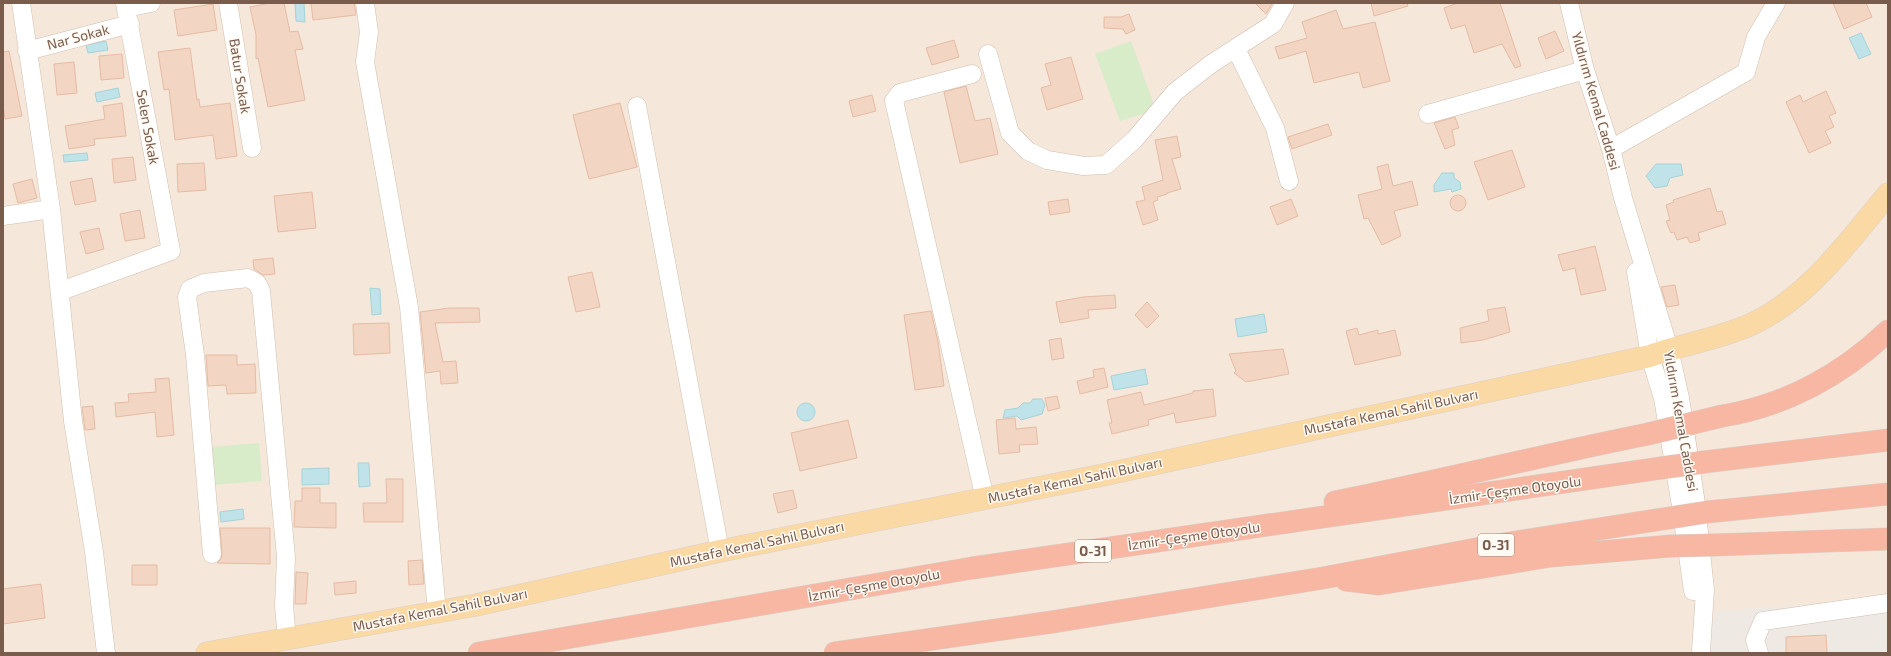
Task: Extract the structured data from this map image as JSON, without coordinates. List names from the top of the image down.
{
  "streets": {
    "highway": ["İzmir-Çeşme Otoyolu", "O-31"],
    "main road": ["Mustafa Kemal Sahil Bulvarı"],
    "street": [
      "Nar Sokak",
      "Batur Sokak",
      "Yıldırım Kemal Caddesi",
      "Selen Sokak"
    ]
  },
  "crossings": [
    ["Nar Sokak", "Selen Sokak"],
    ["Yıldırım Kemal Caddesi", "Mustafa Kemal Sahil Bulvarı"]
  ]
}
